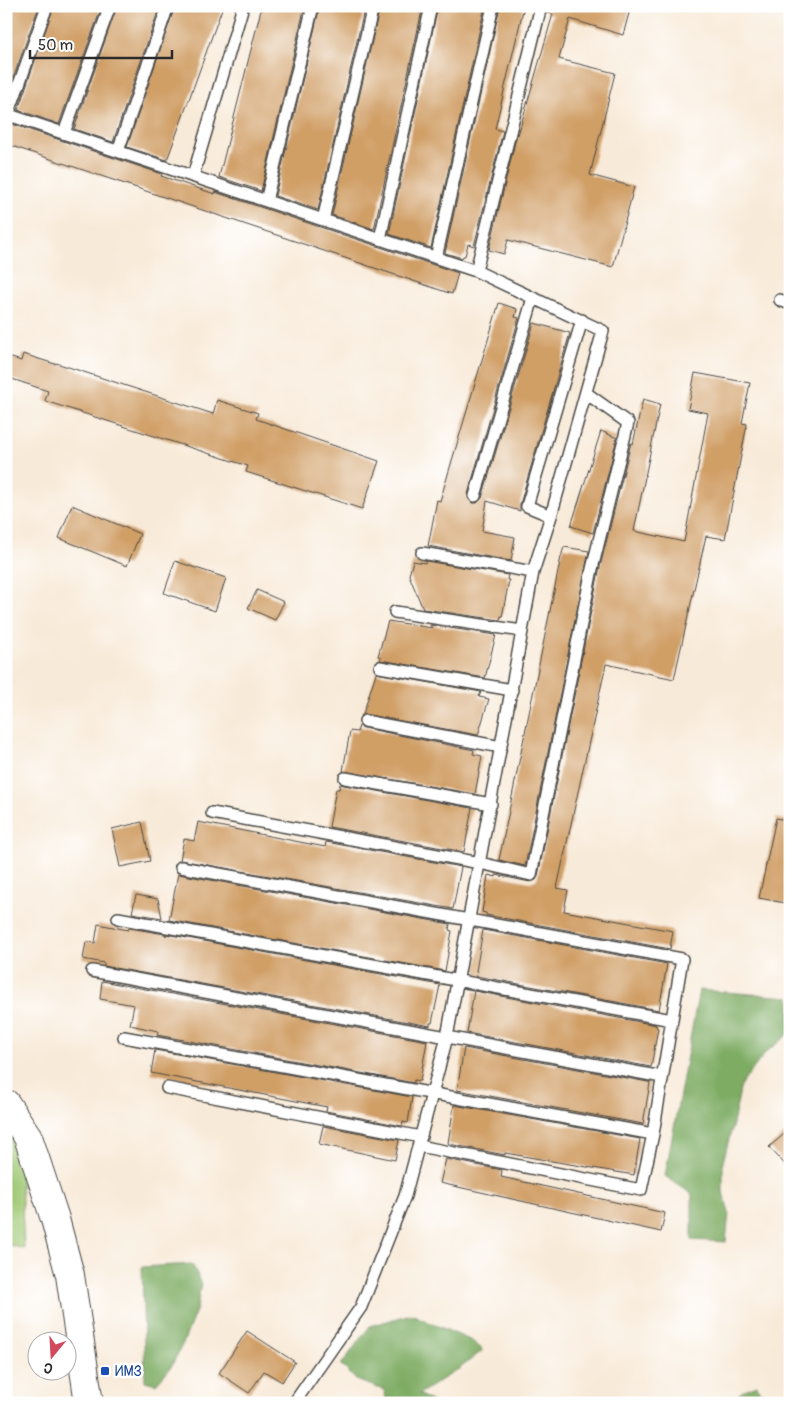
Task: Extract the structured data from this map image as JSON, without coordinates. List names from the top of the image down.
{
  "places": {
    "transit": ["ИМЗ"]
  },
  "scale_bar": "50 m",
  "north": "bottom"
}
